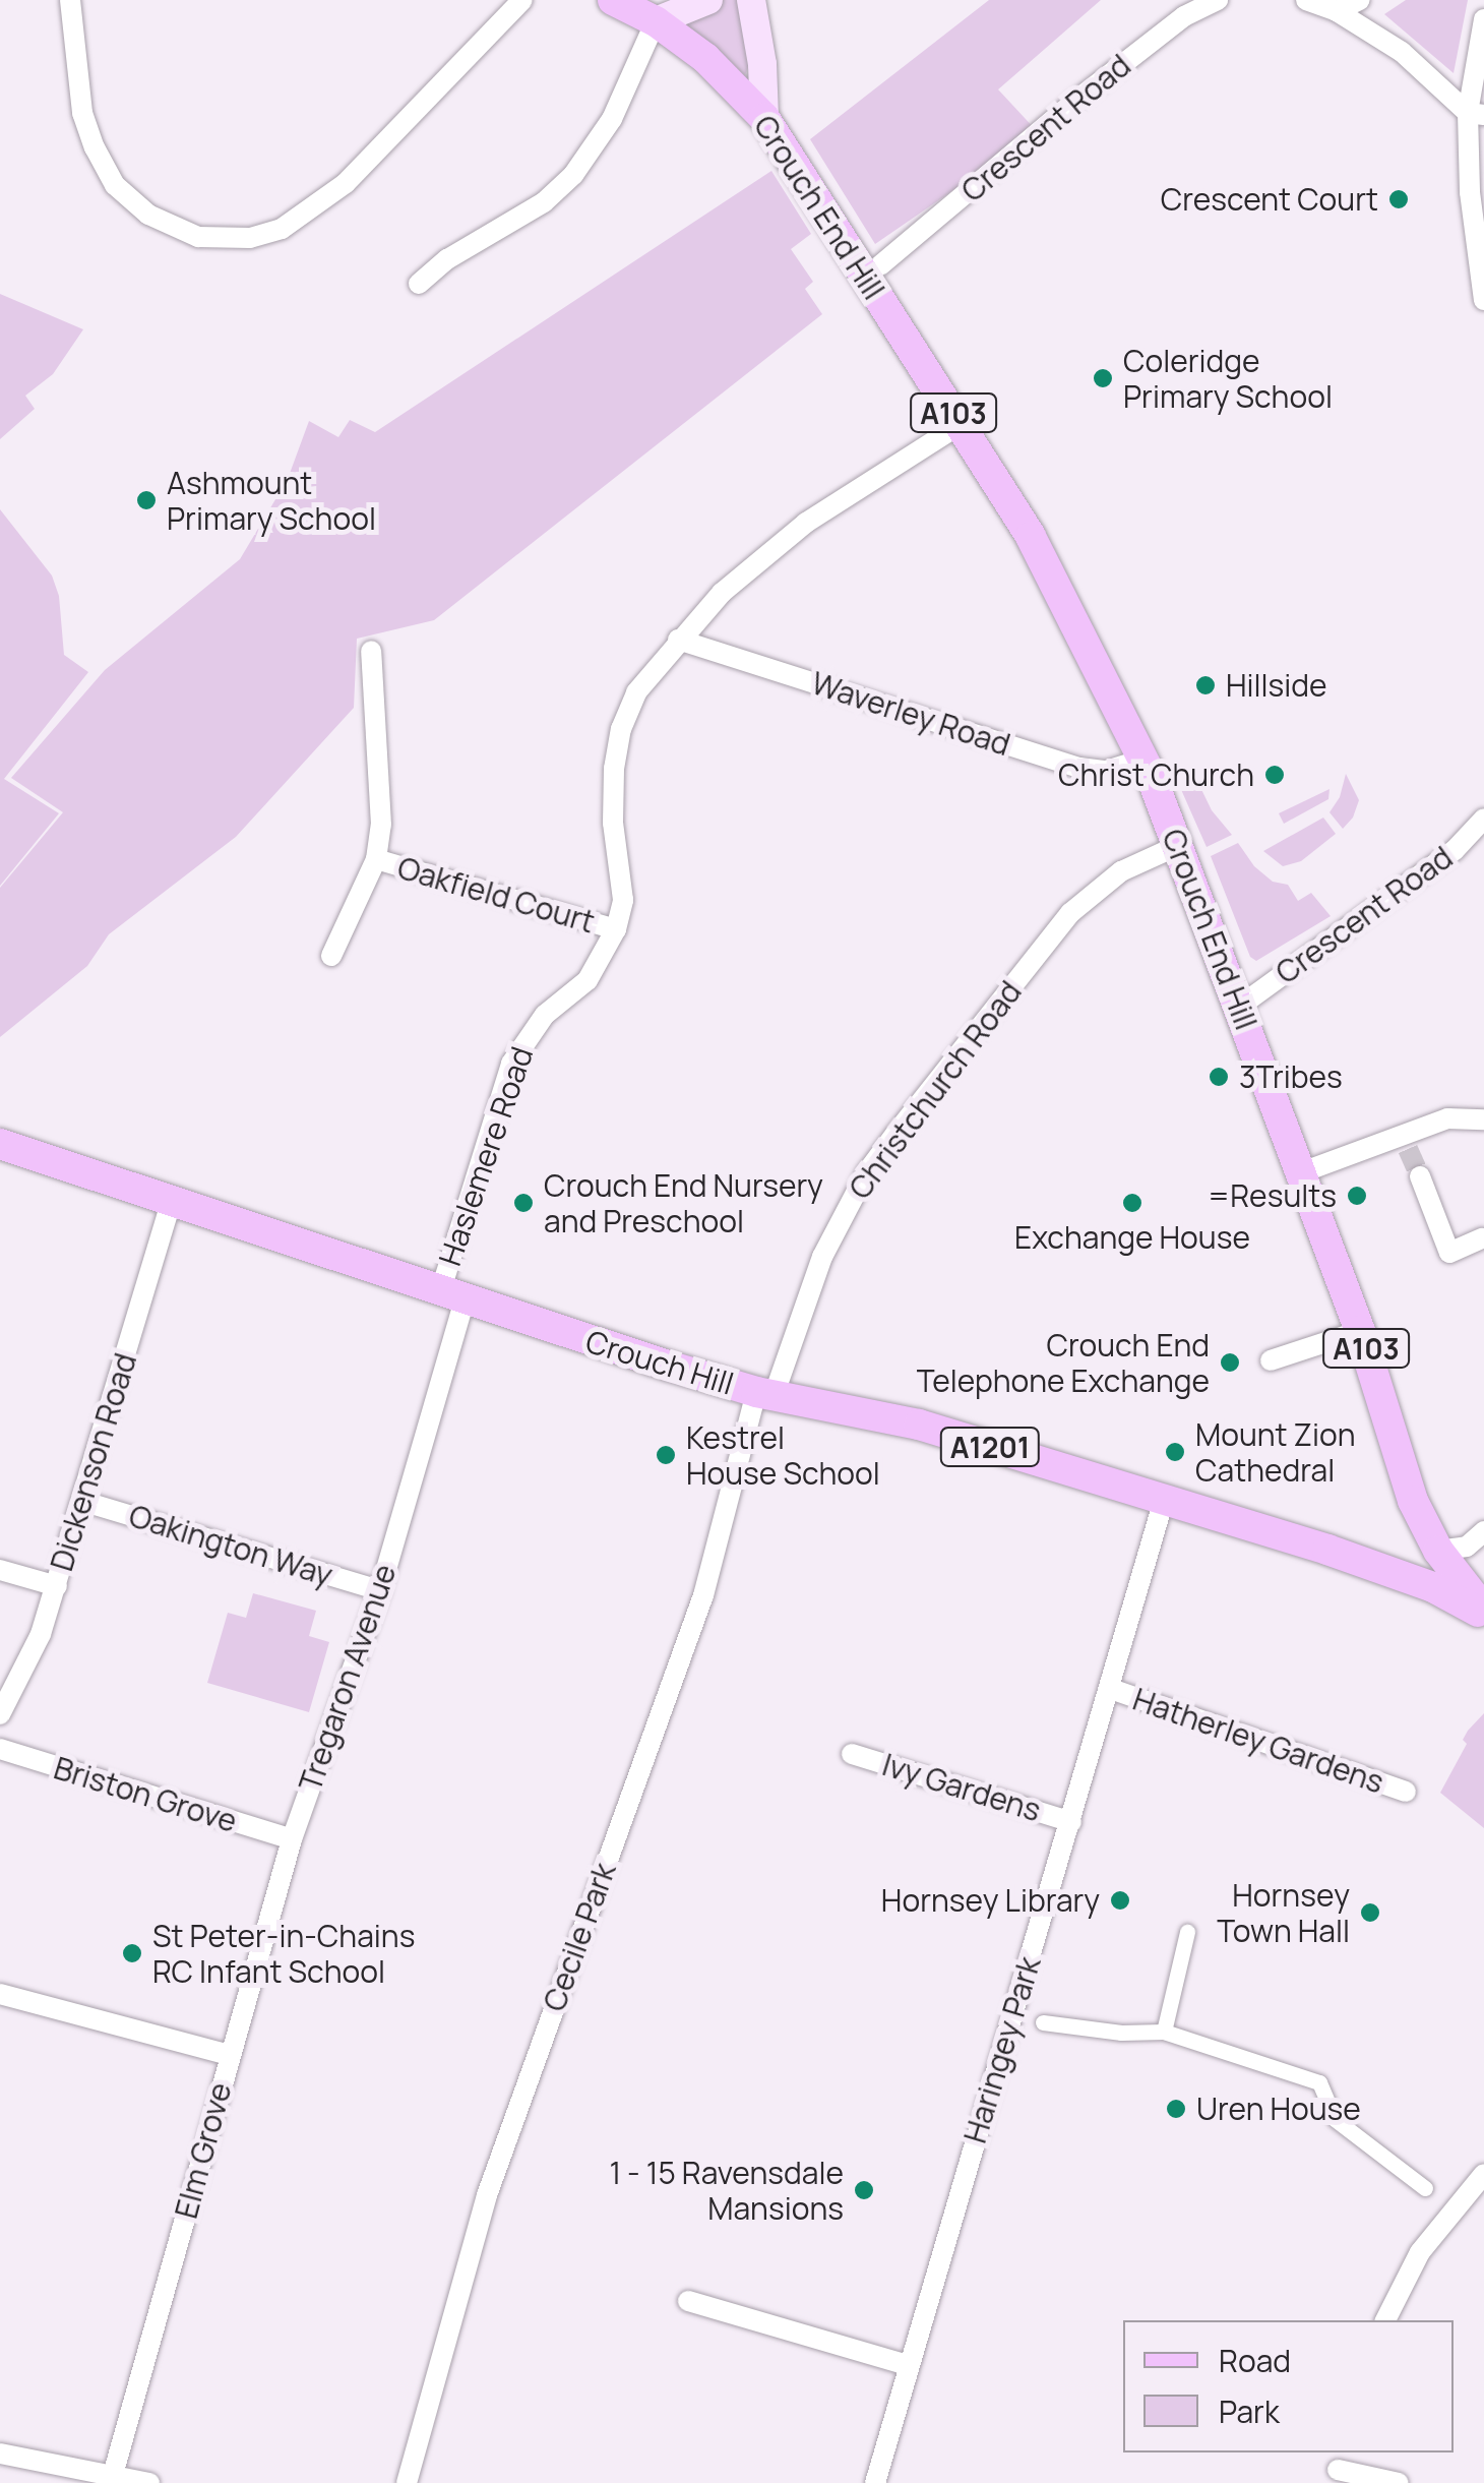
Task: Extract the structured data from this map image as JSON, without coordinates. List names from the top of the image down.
{
  "streets": {
    "main road": [
      "Crouch End Hill",
      "A103",
      "Crouch Hill",
      "A1201"
    ],
    "street": [
      "Crescent Road",
      "Waverley Road",
      "Oakfield Court",
      "Christchurch Road",
      "Haslemere Road",
      "Dickenson Road",
      "Oakington Way",
      "Tregaron Avenue",
      "Hatherley Gardens",
      "Ivy Gardens",
      "Briston Grove",
      "Cecile Park",
      "Haringey Park",
      "Elm Grove"
    ]
  },
  "crossings": [
    ["Crescent Road", "Crouch End Hill"],
    ["Crouch End Hill", "A103"],
    ["Crouch End Hill", "Waverley Road"],
    ["Crouch End Hill", "Christchurch Road"],
    ["Crouch End Hill", "Haslemere Road"],
    ["Crouch End Hill", "Crouch Hill"],
    ["A103", "Crouch Hill"],
    ["Waverley Road", "Haslemere Road"],
    ["Oakfield Court", "Haslemere Road"],
    ["Christchurch Road", "Crouch Hill"],
    ["Christchurch Road", "Cecile Park"],
    ["Haslemere Road", "Crouch Hill"],
    ["Haslemere Road", "Tregaron Avenue"],
    ["Crouch Hill", "Dickenson Road"],
    ["Crouch Hill", "Tregaron Avenue"],
    ["Crouch Hill", "Cecile Park"],
    ["Crouch Hill", "Haringey Park"],
    ["Dickenson Road", "Oakington Way"],
    ["Oakington Way", "Tregaron Avenue"],
    ["Tregaron Avenue", "Briston Grove"],
    ["Tregaron Avenue", "Elm Grove"],
    ["Hatherley Gardens", "Haringey Park"],
    ["Ivy Gardens", "Haringey Park"]
  ],
  "places": [
    "Crescent Court",
    "Coleridge Primary School",
    "Ashmount Primary School",
    "Hillside",
    "Christ Church",
    "3Tribes",
    "=Results",
    "Crouch End Nursery and Preschool",
    "Exchange House",
    "Crouch End Telephone Exchange",
    "Mount Zion Cathedral",
    "Kestrel House School",
    "Hornsey Library",
    "Hornsey Town Hall",
    "St Peter-in-Chains RC Infant School",
    "Uren House",
    "1 - 15 Ravensdale Mansions"
  ],
  "legend": ["Road", "Park"]
}
